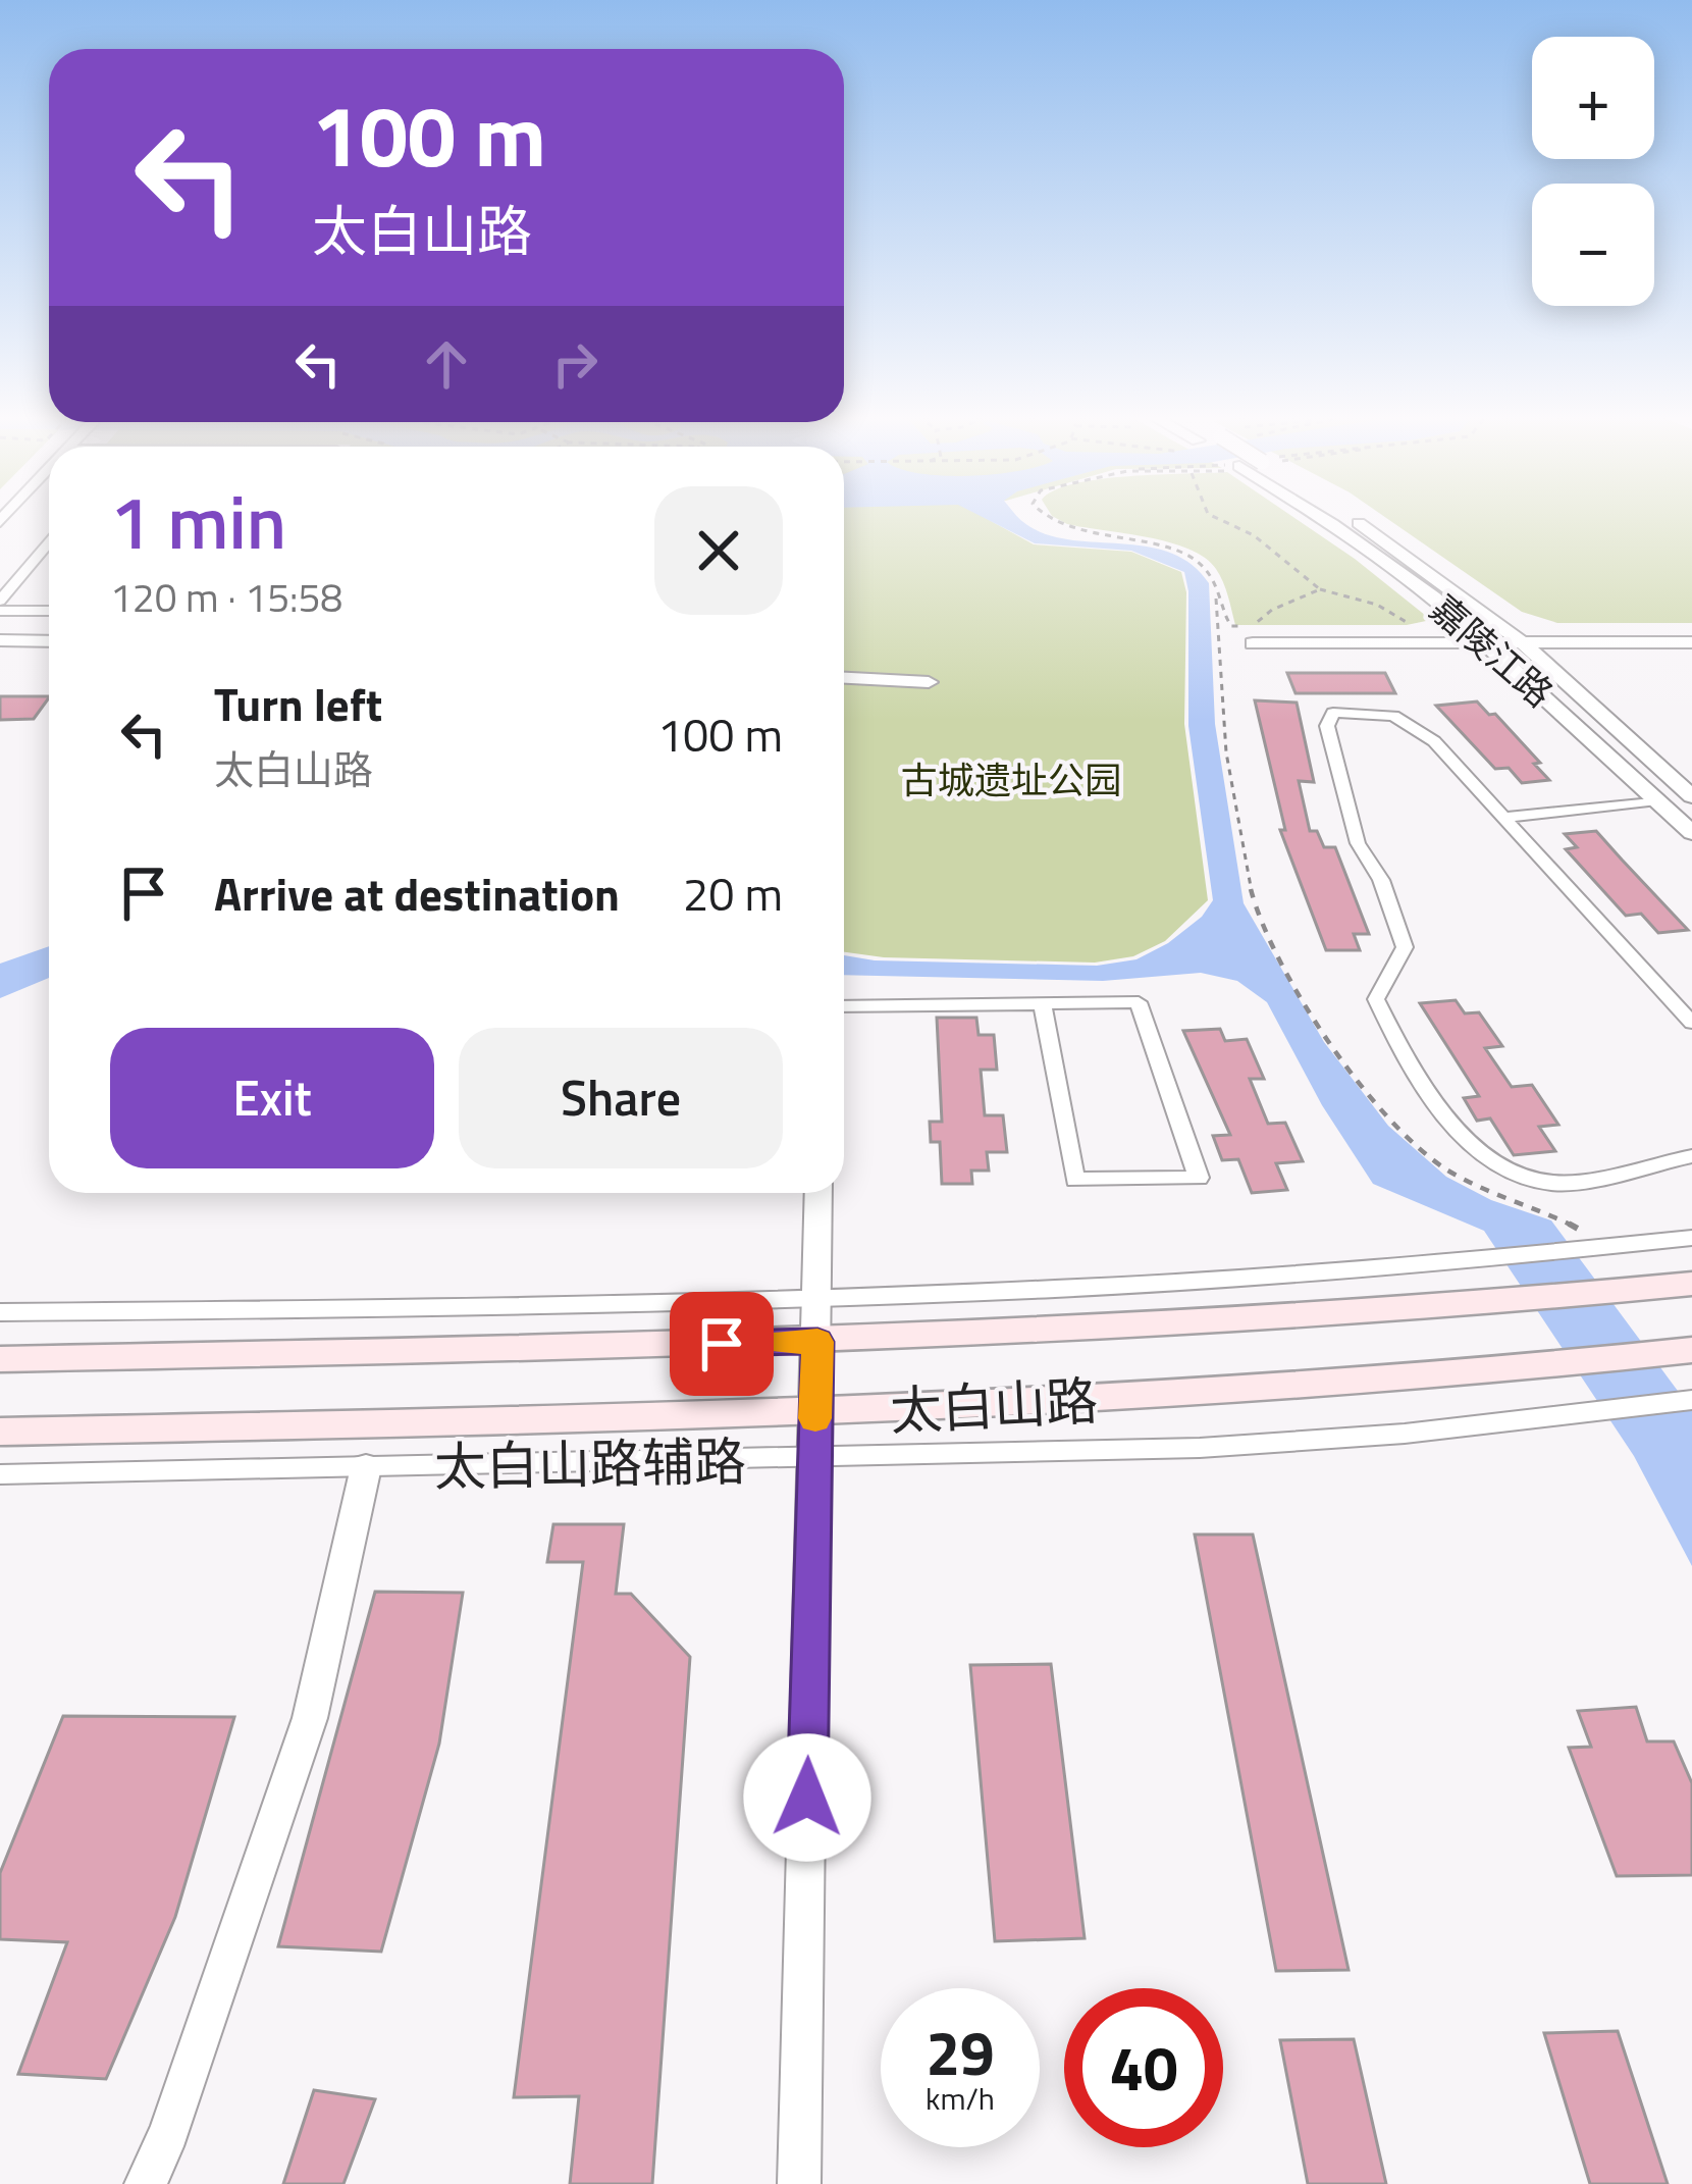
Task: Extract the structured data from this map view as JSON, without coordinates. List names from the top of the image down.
{
  "streets": {
    "main road": ["太白山路"],
    "street": ["嘉陵江路", "太白山路辅路"]
  },
  "parks": ["古城遗址公园"],
  "page": {
    "map_buttons": ["+", "−"],
    "turn": ["100 m", "太白山路"],
    "heading": ["1 min", "120 m · 15:58"],
    "list": [
      {
        "name": "Turn left",
        "note": "太白山路",
        "value": "100 m"
      },
      {
        "name": "Arrive at destination",
        "value": "20 m"
      }
    ],
    "buttons": ["Exit", "Share"],
    "speed": "29 km/h",
    "limit": "40"
  }
}
